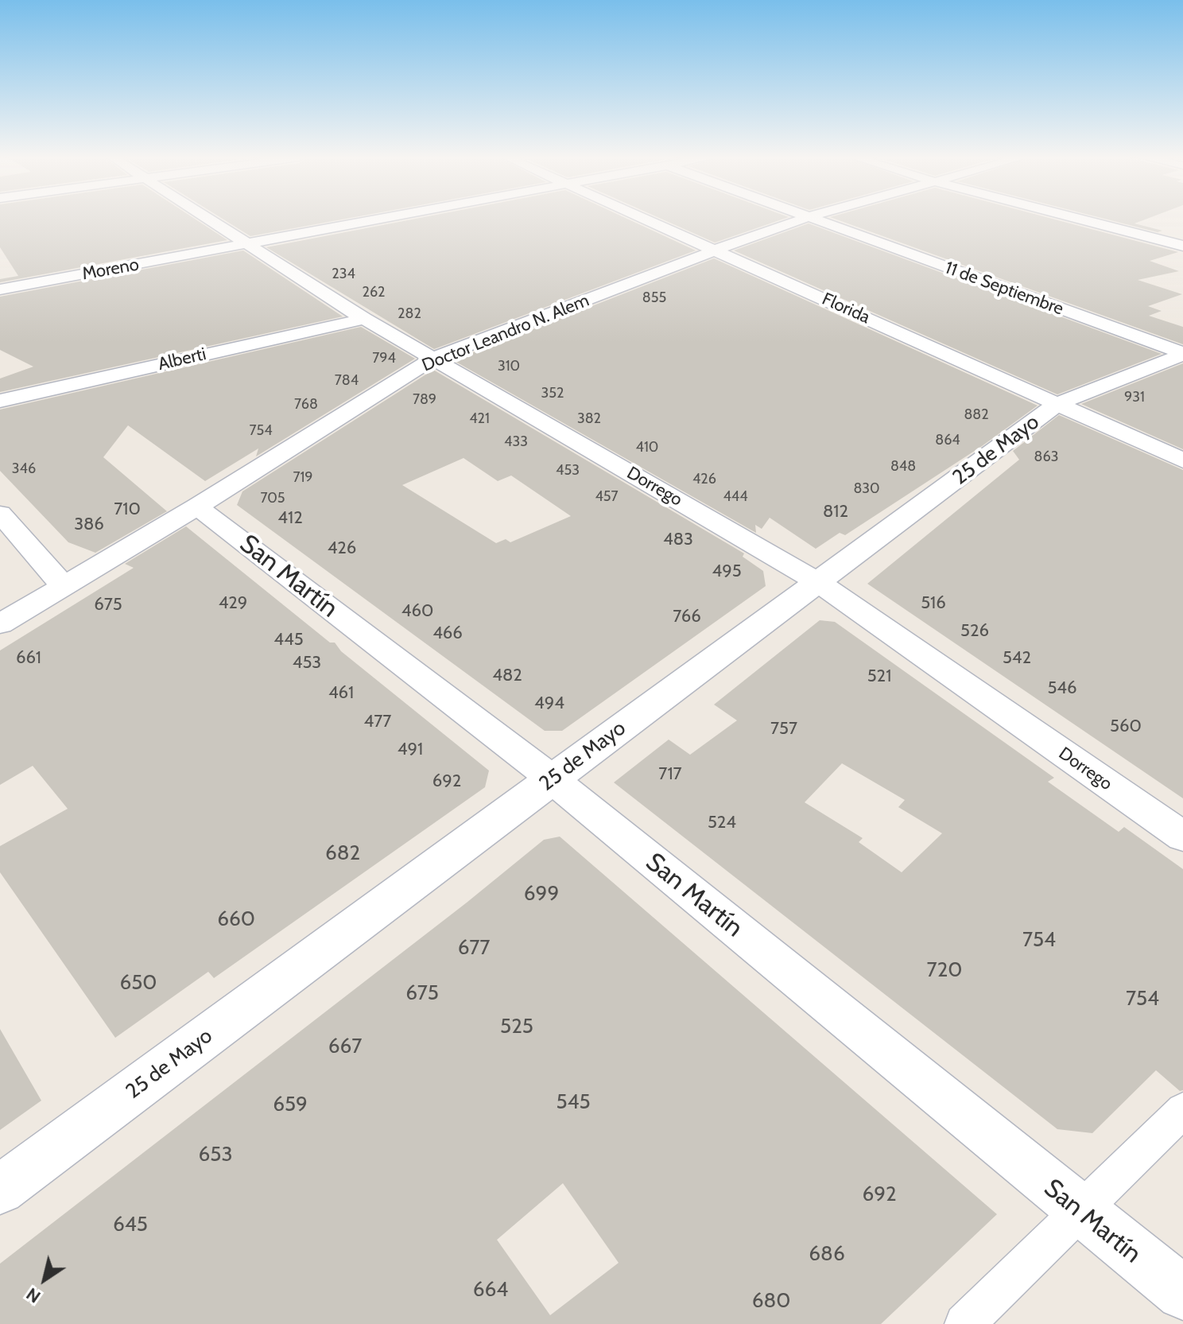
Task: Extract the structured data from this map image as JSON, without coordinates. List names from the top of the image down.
{
  "streets": {
    "street": [
      "Moreno",
      "11 de Septiembre",
      "Florida",
      "Doctor Leandro N. Alem",
      "Alberti",
      "25 de Mayo",
      "Dorrego",
      "San Martín"
    ]
  },
  "crossings": [
    ["Moreno", "Dorrego"],
    ["11 de Septiembre", "25 de Mayo"],
    ["Florida", "Doctor Leandro N. Alem"],
    ["Florida", "25 de Mayo"],
    ["Doctor Leandro N. Alem", "Dorrego"],
    ["Doctor Leandro N. Alem", "San Martín"],
    ["Alberti", "Dorrego"],
    ["25 de Mayo", "Dorrego"],
    ["25 de Mayo", "San Martín"]
  ],
  "house_numbers": [
    "234",
    "262",
    "855",
    "282",
    "794",
    "310",
    "784",
    "352",
    "931",
    "789",
    "768",
    "882",
    "421",
    "382",
    "754",
    "864",
    "433",
    "410",
    "863",
    "848",
    "346",
    "453",
    "719",
    "426",
    "830",
    "457",
    "444",
    "705",
    "710",
    "812",
    "412",
    "386",
    "483",
    "426",
    "495",
    "429",
    "516",
    "675",
    "460",
    "766",
    "526",
    "466",
    "445",
    "661",
    "542",
    "453",
    "482",
    "521",
    "546",
    "461",
    "494",
    "477",
    "560",
    "757",
    "491",
    "717",
    "692",
    "524",
    "682",
    "699",
    "660",
    "754",
    "677",
    "720",
    "650",
    "675",
    "754",
    "525",
    "667",
    "545",
    "659",
    "653",
    "692",
    "645",
    "686",
    "664",
    "680"
  ],
  "north": "bottom left"
}
